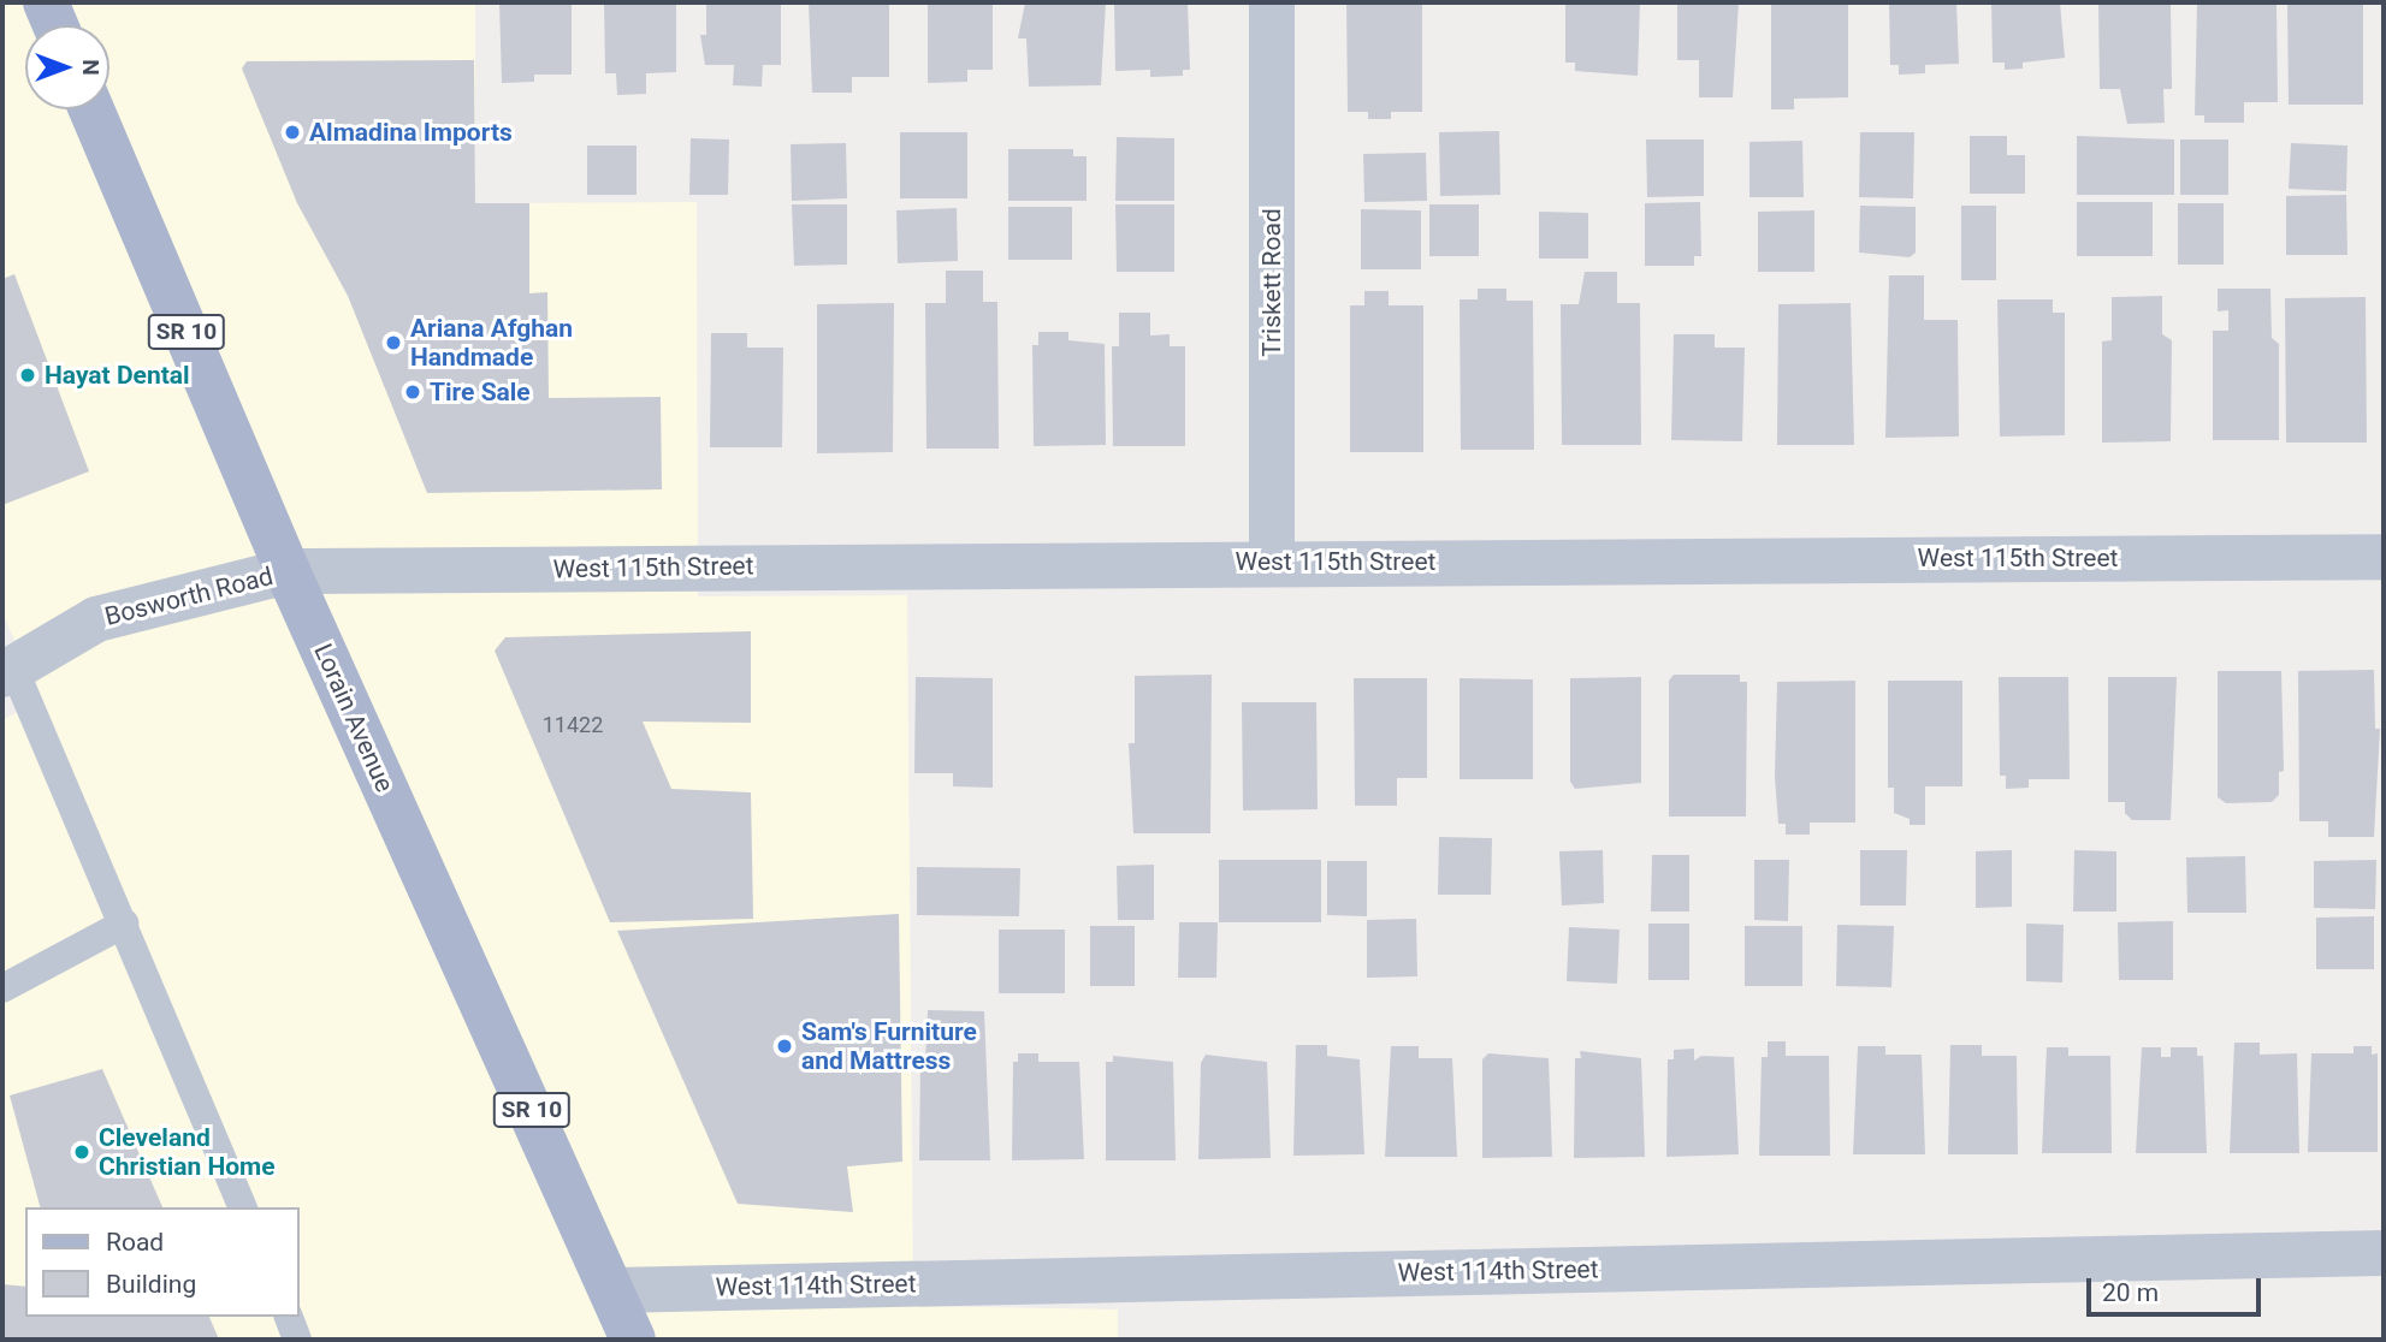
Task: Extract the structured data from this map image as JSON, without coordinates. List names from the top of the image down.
{
  "streets": {
    "main road": ["SR 10", "Lorain Avenue"],
    "street": [
      "Triskett Road",
      "West 115th Street",
      "Bosworth Road",
      "West 114th Street"
    ]
  },
  "crossings": [
    ["Triskett Road", "West 115th Street"],
    ["West 115th Street", "Bosworth Road"],
    ["West 115th Street", "Lorain Avenue"],
    ["Bosworth Road", "Lorain Avenue"],
    ["Lorain Avenue", "West 114th Street"]
  ],
  "places": [
    "Almadina Imports",
    "Ariana Afghan Handmade",
    "Hayat Dental",
    "Tire Sale",
    "Sam's Furniture and Mattress",
    "Cleveland Christian Home"
  ],
  "house_numbers": ["11422"],
  "legend": ["Road", "Building"],
  "scale_bar": "20 m",
  "north": "right"
}
